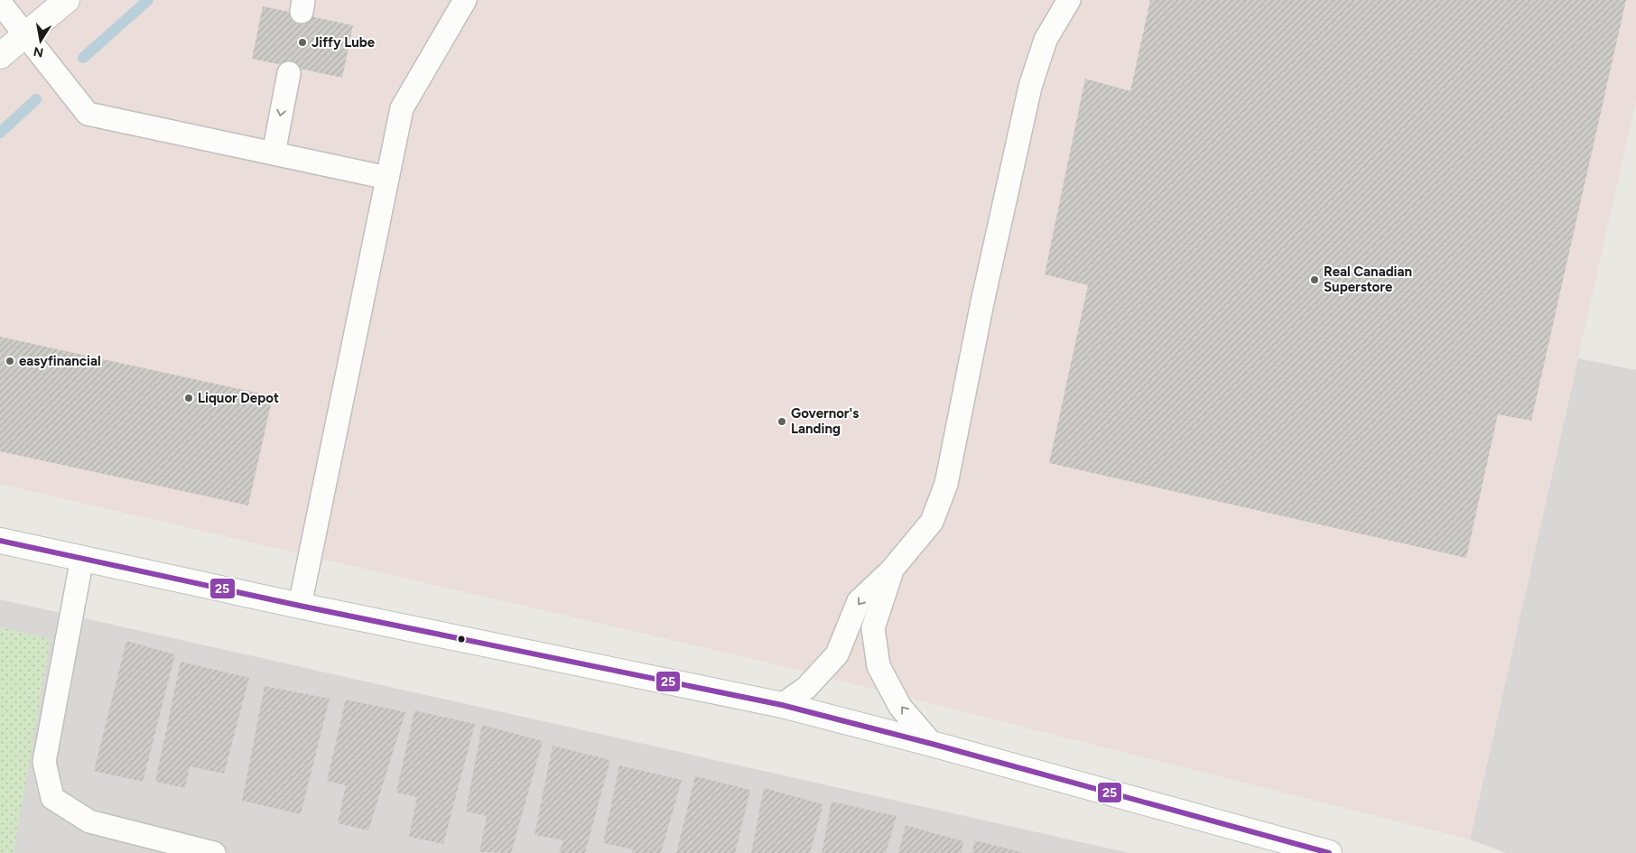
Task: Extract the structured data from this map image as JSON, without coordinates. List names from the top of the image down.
{
  "places": [
    "Jiffy Lube",
    "Real Canadian Superstore",
    "easyfinancial",
    "Liquor Depot",
    "Governor's Landing"
  ],
  "lines": ["transit line 25"],
  "north": "bottom"
}
